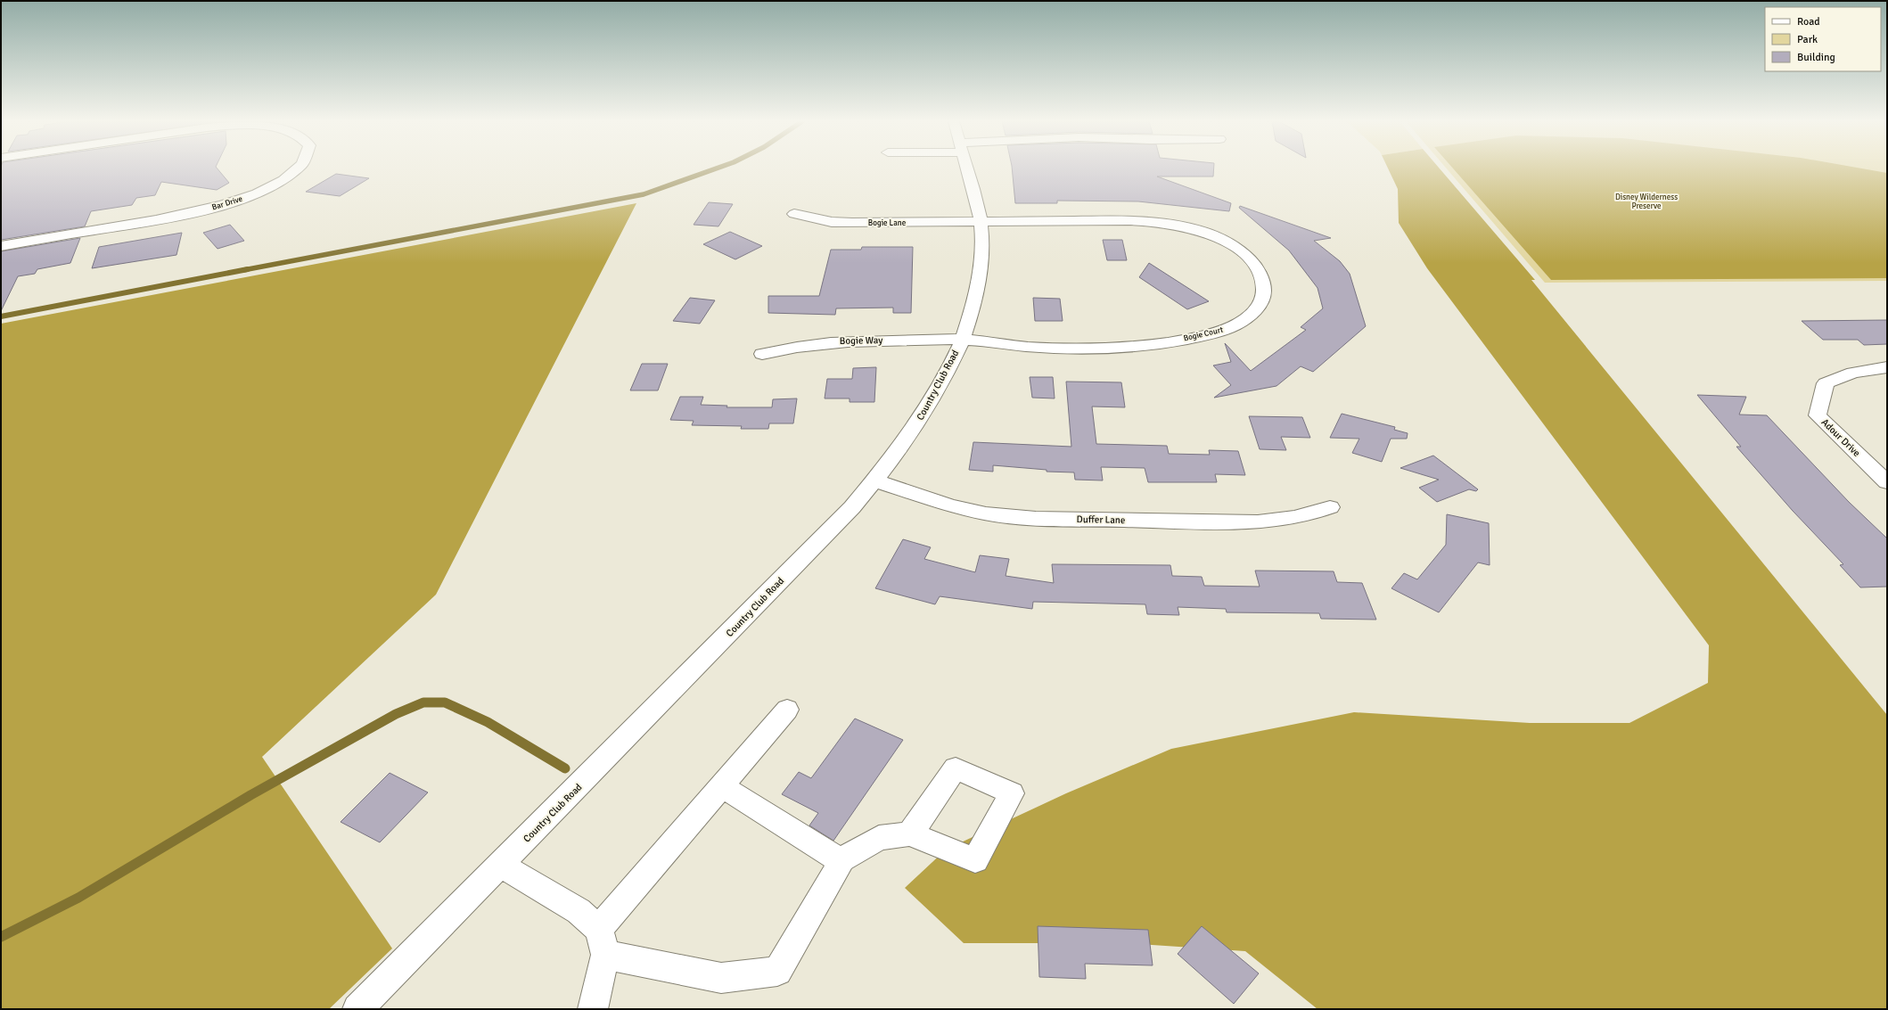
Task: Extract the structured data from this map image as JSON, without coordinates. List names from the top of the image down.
{
  "streets": {
    "street": [
      "Bar Drive",
      "Bogie Lane",
      "Bogie Court",
      "Bogie Way",
      "Country Club Road",
      "Adour Drive",
      "Duffer Lane"
    ]
  },
  "crossings": [
    ["Bogie Lane", "Bogie Court"],
    ["Bogie Lane", "Country Club Road"],
    ["Bogie Court", "Bogie Way"],
    ["Bogie Court", "Country Club Road"],
    ["Bogie Way", "Country Club Road"],
    ["Country Club Road", "Duffer Lane"]
  ],
  "parks": ["Disney Wilderness Preserve"],
  "legend": ["Road", "Park", "Building"]
}
